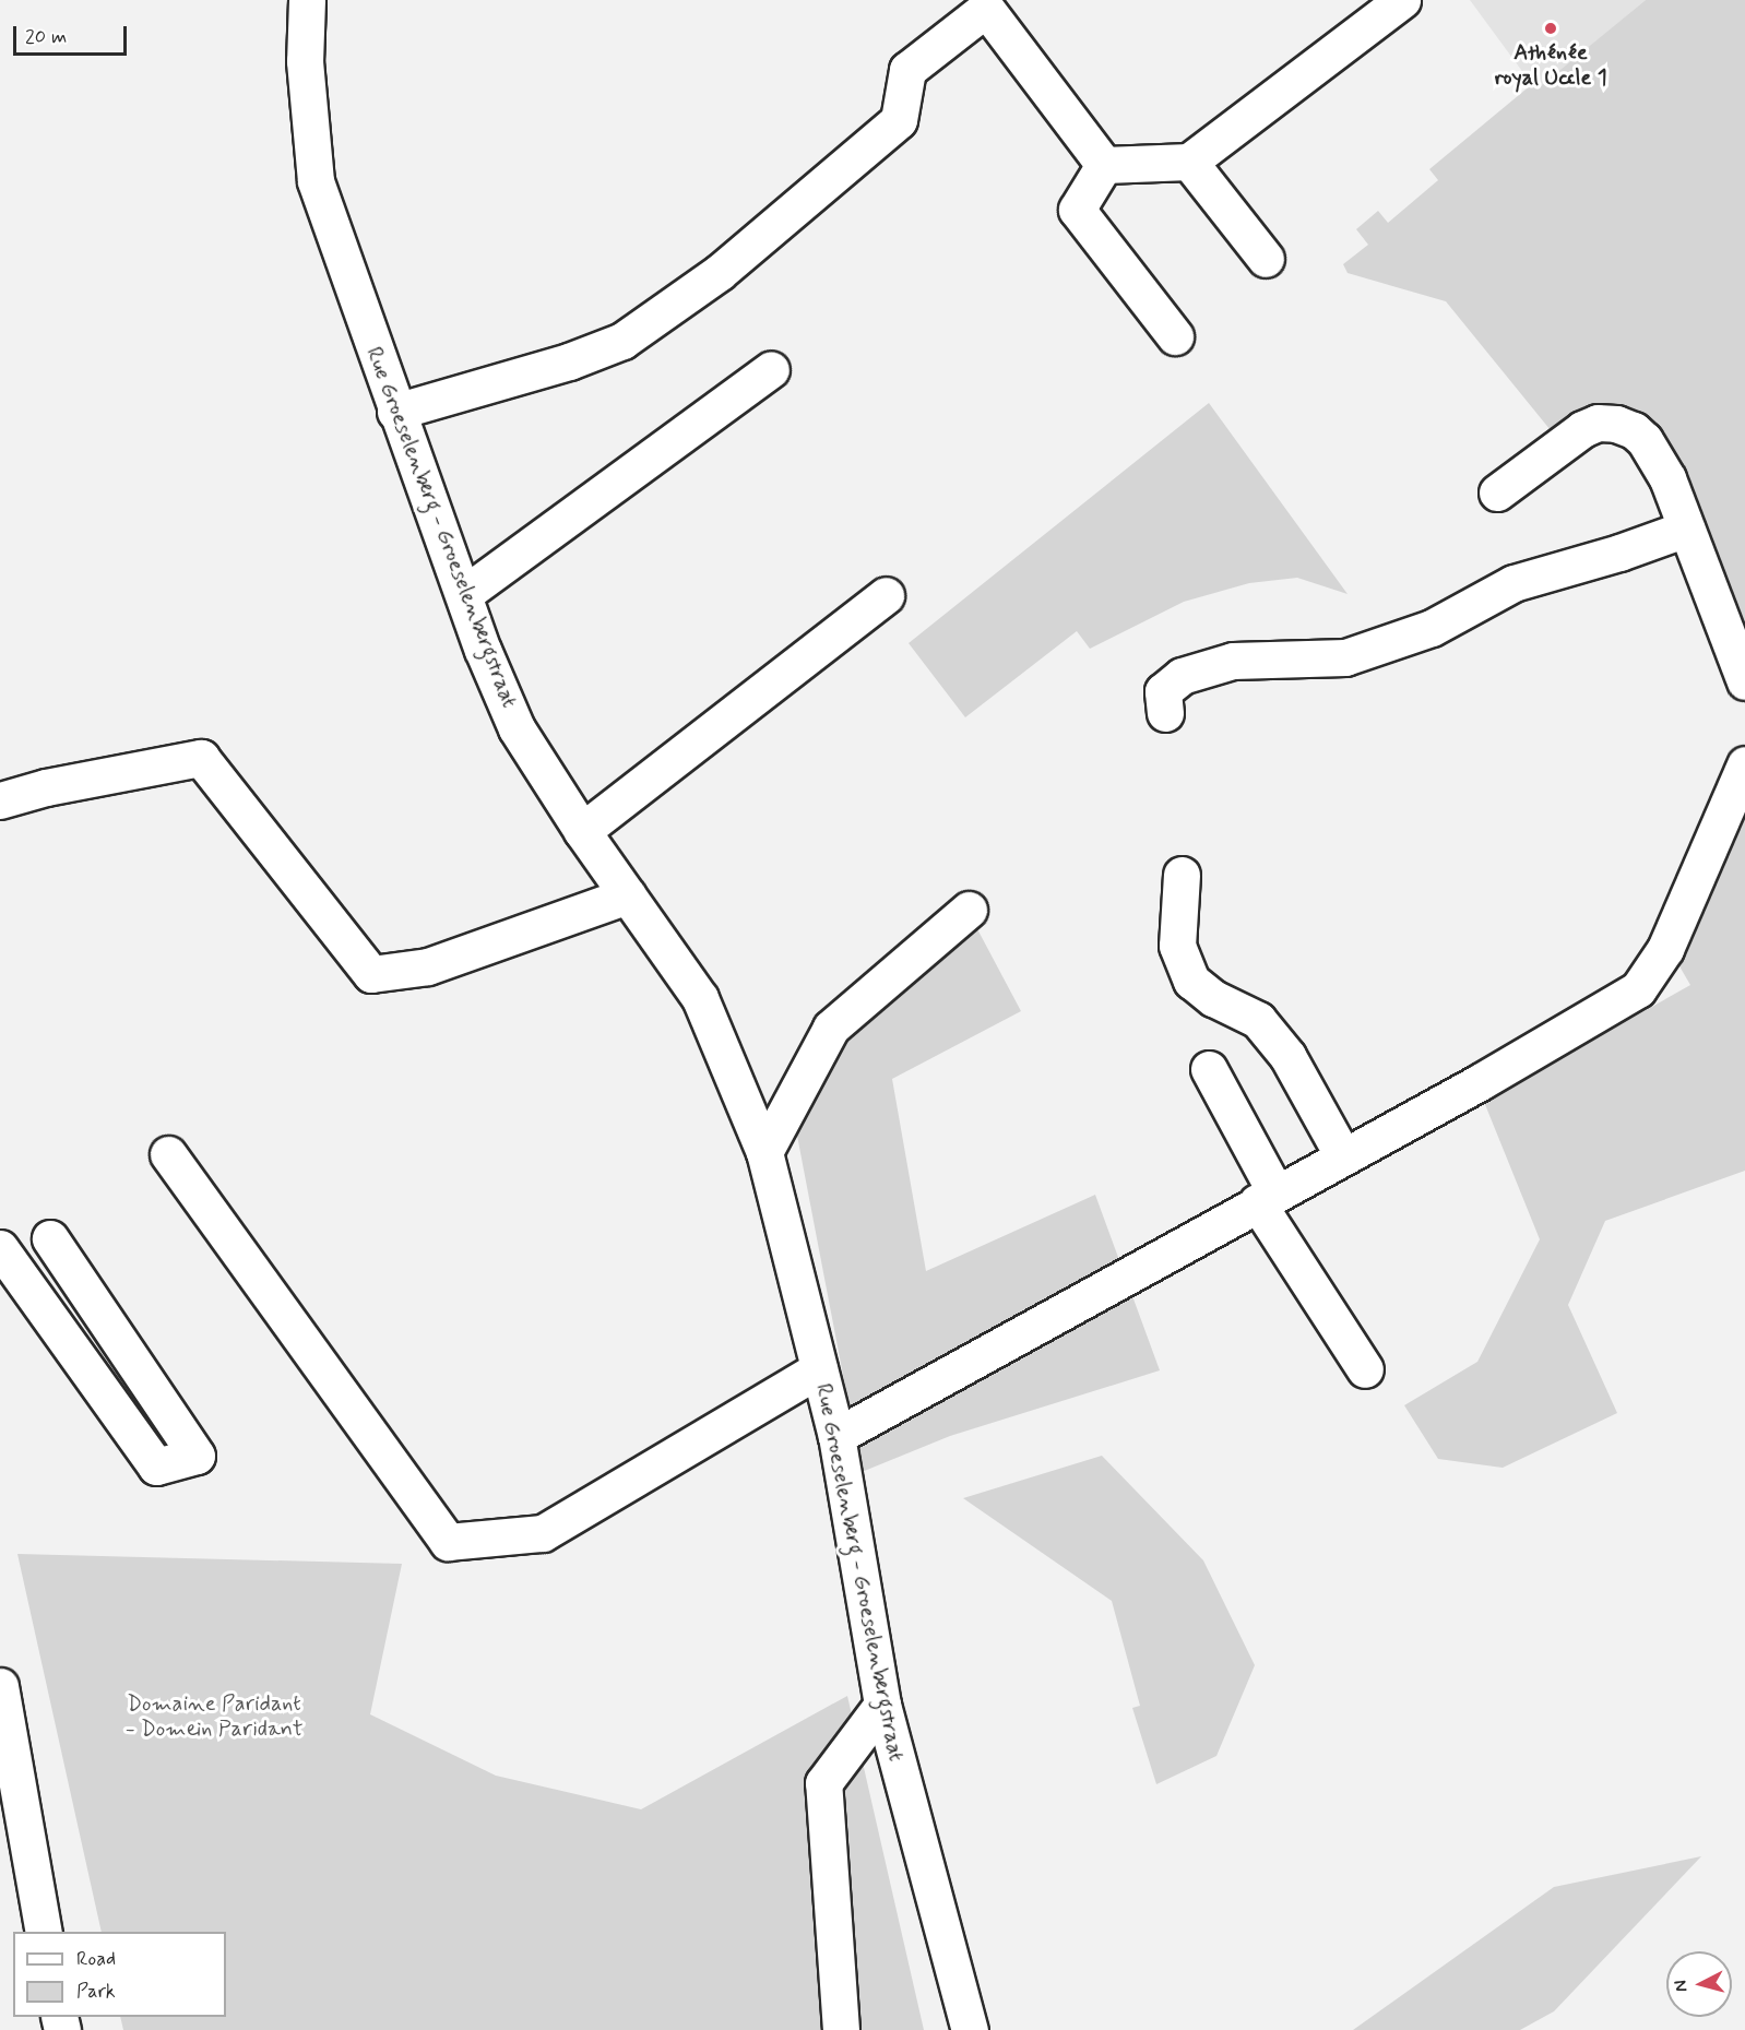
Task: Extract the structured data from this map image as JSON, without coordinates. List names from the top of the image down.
{
  "streets": {
    "street": ["Rue Groeselenberg - Groeselenbergstraat"]
  },
  "parks": ["Domaine Paridant - Domein Paridant"],
  "places": ["Athénée royal Uccle 1"],
  "legend": ["Road", "Park"],
  "scale_bar": "20 m",
  "north": "left"
}
